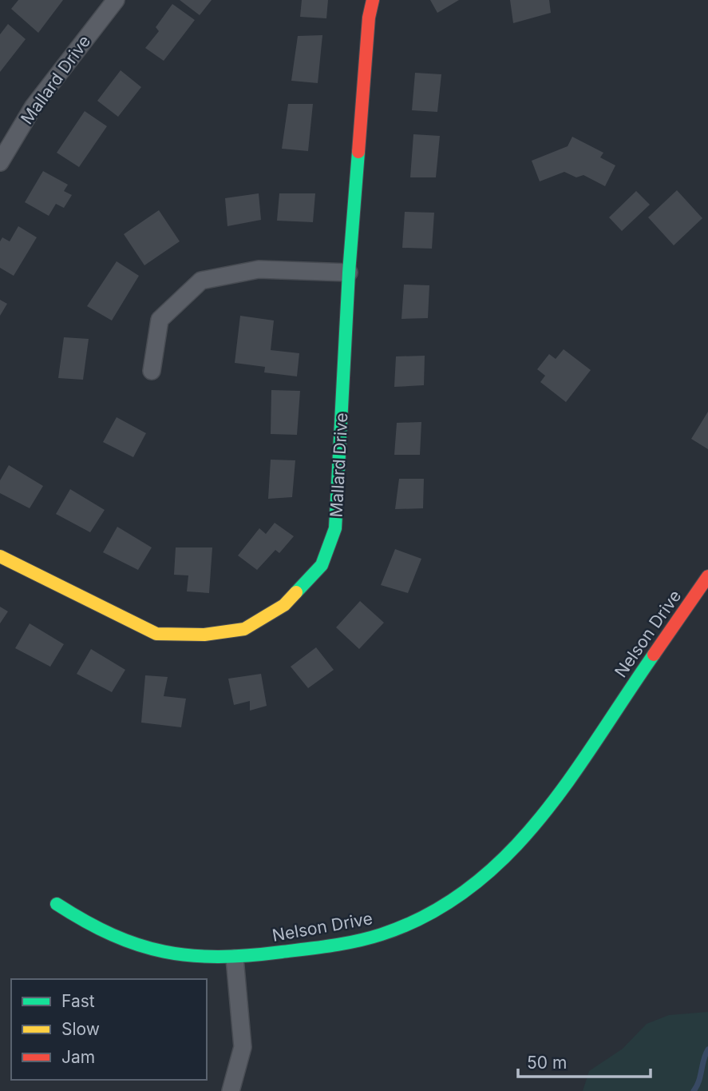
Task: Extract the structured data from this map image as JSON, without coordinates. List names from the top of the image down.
{
  "streets": {
    "street": ["Mallard Drive", "Nelson Drive"]
  },
  "legend": ["Fast", "Slow", "Jam"],
  "scale_bar": "50 m"
}
